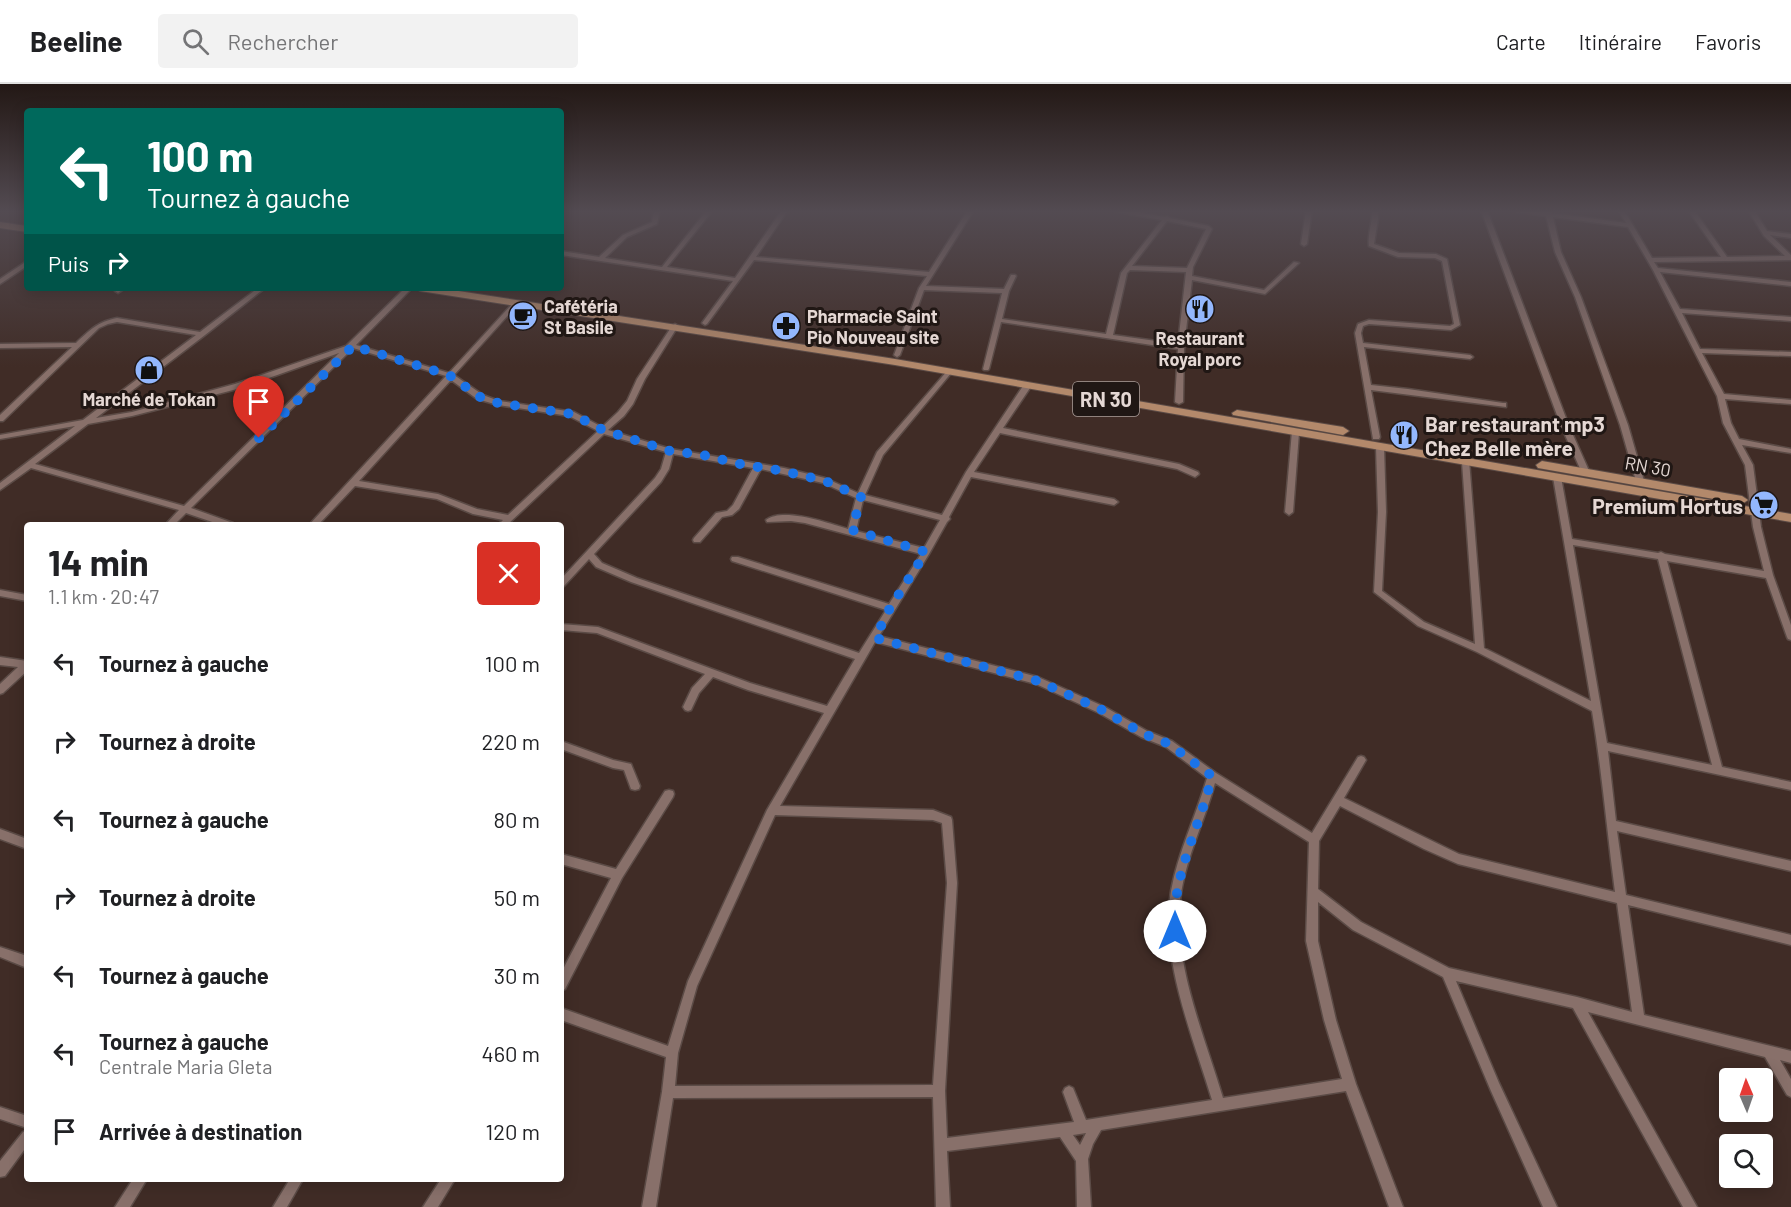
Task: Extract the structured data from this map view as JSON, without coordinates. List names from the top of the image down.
{
  "streets": {
    "main road": ["RN 30"]
  },
  "places": {
    "restaurant": ["Restaurant Royal porc", "Bar restaurant mp3 Chez Belle mère"],
    "cafe": ["Cafétéria St Basile"],
    "pharmacy": ["Pharmacie Saint Pio Nouveau site"],
    "shop": ["Marché de Tokan"],
    "supermarket": ["Premium Hortus"]
  },
  "north": "top",
  "page": {
    "header": "Beeline",
    "search": "Rechercher",
    "nav": ["Carte", "Itinéraire", "Favoris"],
    "turn": ["100 m", "Tournez à gauche"],
    "then": "Puis",
    "heading": ["14 min", "1.1 km · 20:47"],
    "list": [
      {
        "name": "Tournez à gauche",
        "value": "100 m"
      },
      {
        "name": "Tournez à droite",
        "value": "220 m"
      },
      {
        "name": "Tournez à gauche",
        "value": "80 m"
      },
      {
        "name": "Tournez à droite",
        "value": "50 m"
      },
      {
        "name": "Tournez à gauche",
        "value": "30 m"
      },
      {
        "name": "Tournez à gauche",
        "note": "Centrale Maria Gleta",
        "value": "460 m"
      },
      {
        "name": "Arrivée à destination",
        "value": "120 m"
      }
    ]
  }
}
